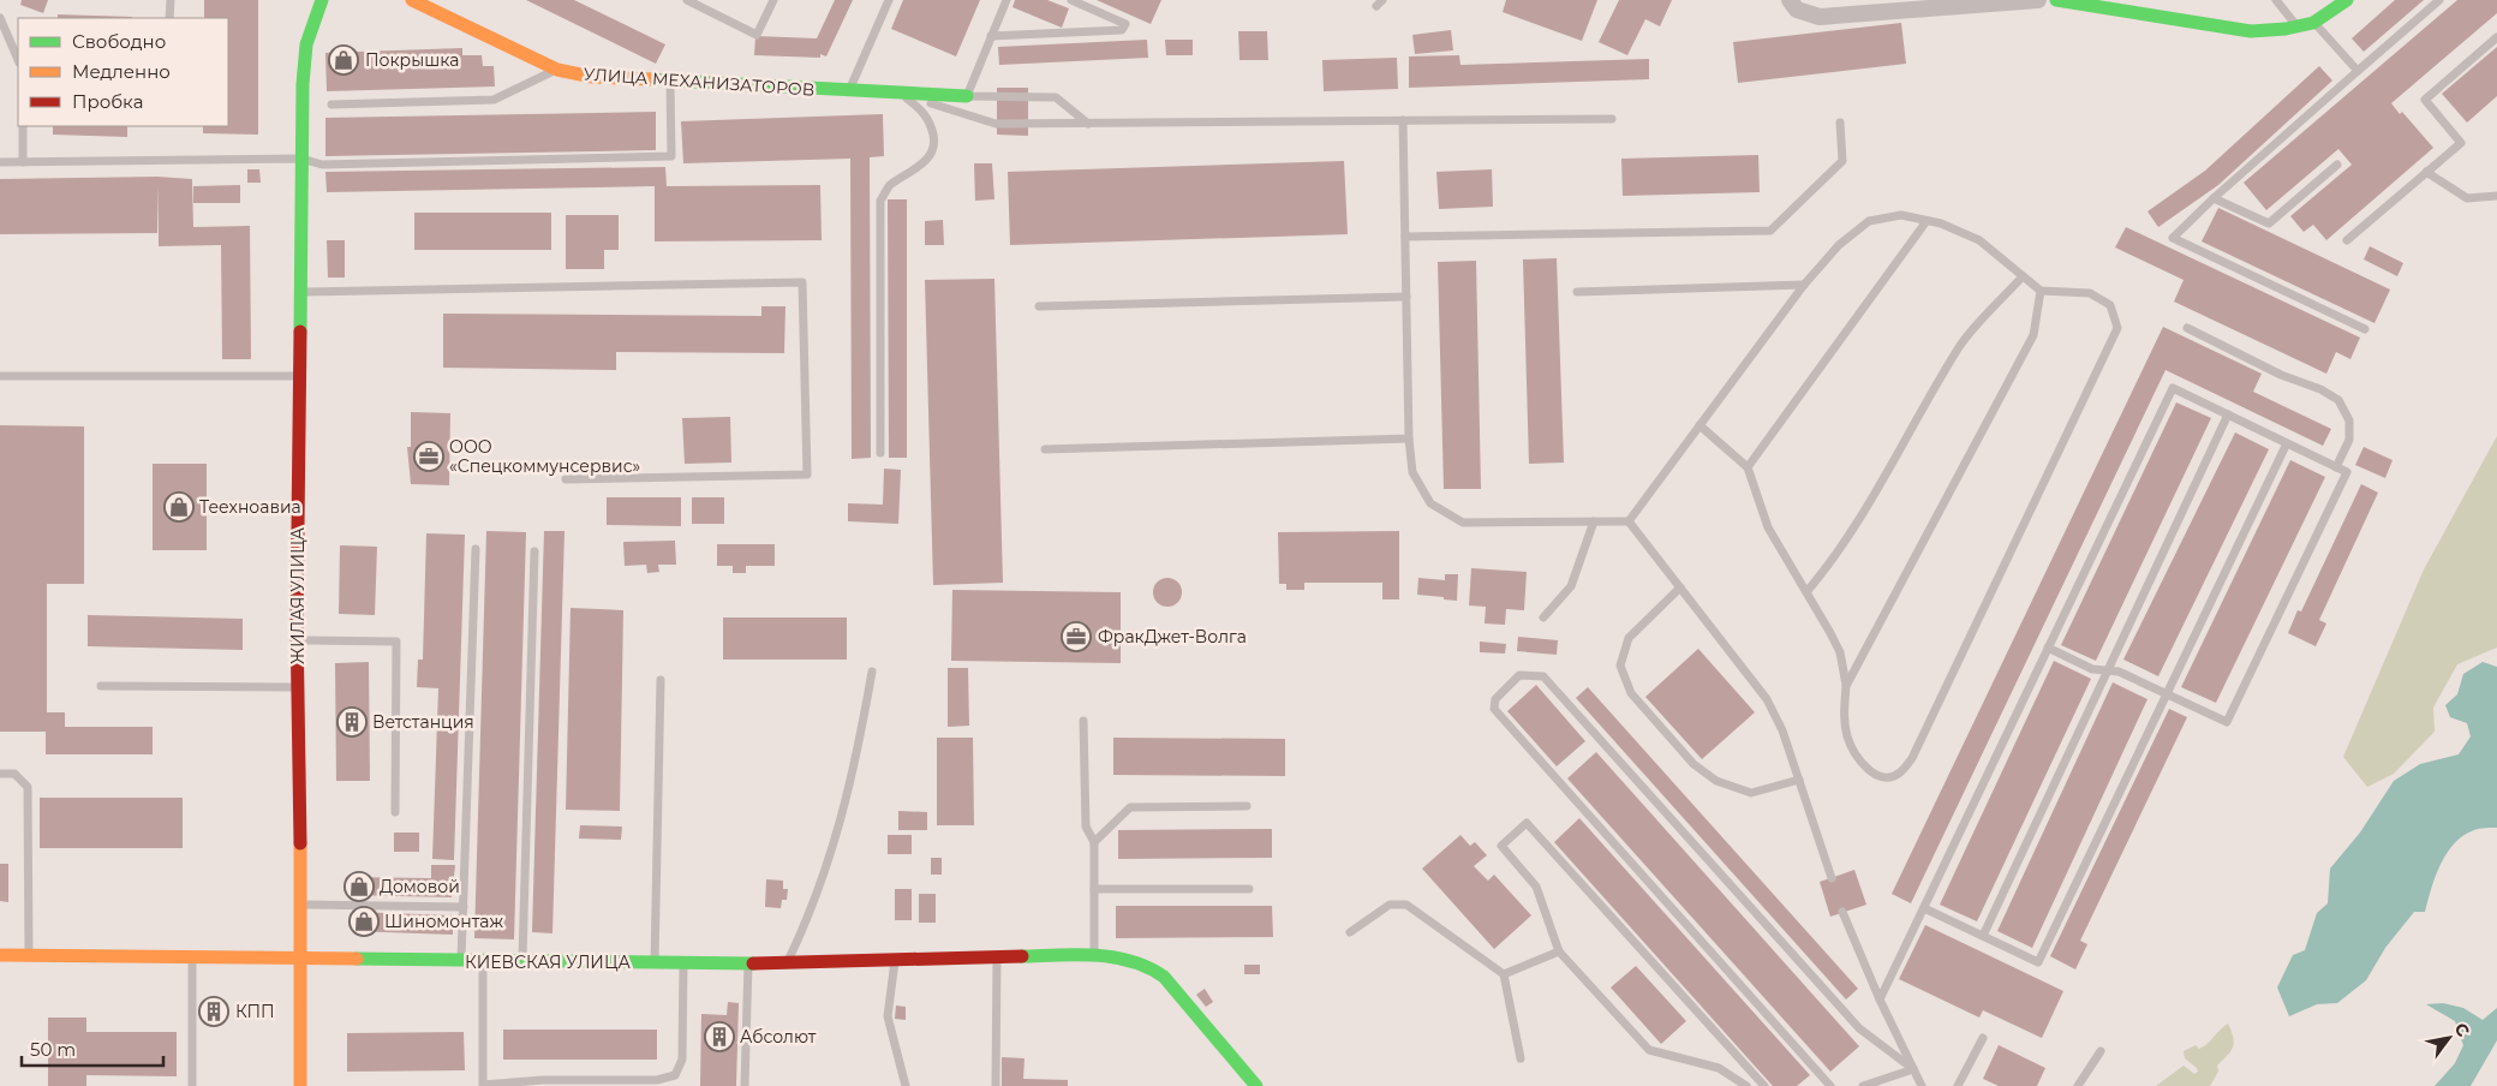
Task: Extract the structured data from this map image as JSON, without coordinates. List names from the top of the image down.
{
  "streets": {
    "street": ["УЛИЦА МЕХАНИЗАТОРОВ", "ЖИЛАЯ УЛИЦА", "КИЕВСКАЯ УЛИЦА"]
  },
  "crossings": [
    ["ЖИЛАЯ УЛИЦА", "КИЕВСКАЯ УЛИЦА"]
  ],
  "places": {
    "shop": [
      "Покрышка",
      "Теехноавиа",
      "Домовой",
      "Шиномонтаж"
    ],
    "office": ["ООО «Спецкоммунсервис»", "ФракДжет-Волга"],
    "building": ["Ветстанция", "КПП", "Абсолют"]
  },
  "legend": ["Свободно", "Медленно", "Пробка"],
  "scale_bar": "50 m",
  "north": "top right"
}
